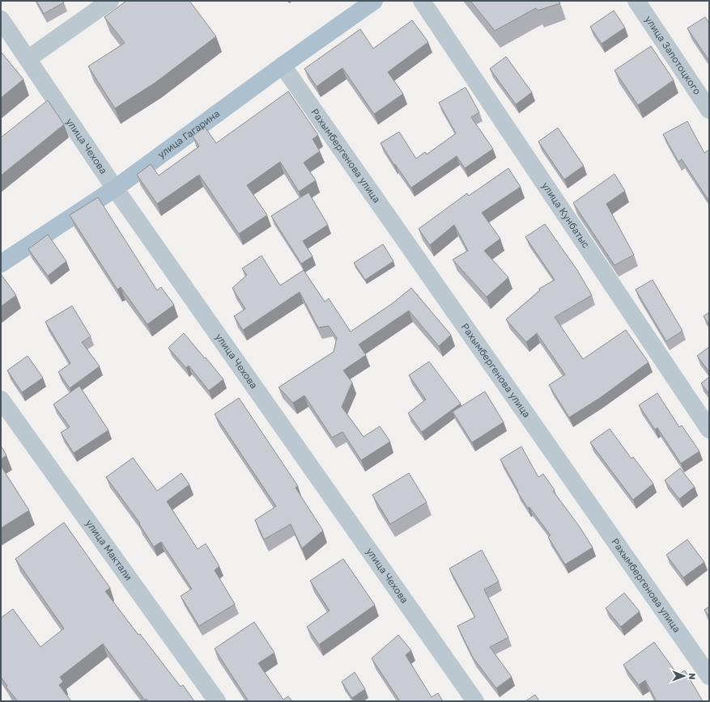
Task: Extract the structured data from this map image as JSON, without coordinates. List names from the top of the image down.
{
  "streets": {
    "main road": ["улица Гагарина"],
    "street": [
      "улица Запотоцкого",
      "улица Чехова",
      "Рахымбергенова улица",
      "улица Кунбатыс",
      "улица Мактали"
    ]
  },
  "crossings": [
    ["улица Гагарина", "улица Чехова"],
    ["улица Гагарина", "Рахымбергенова улица"]
  ],
  "north": "right"
}
